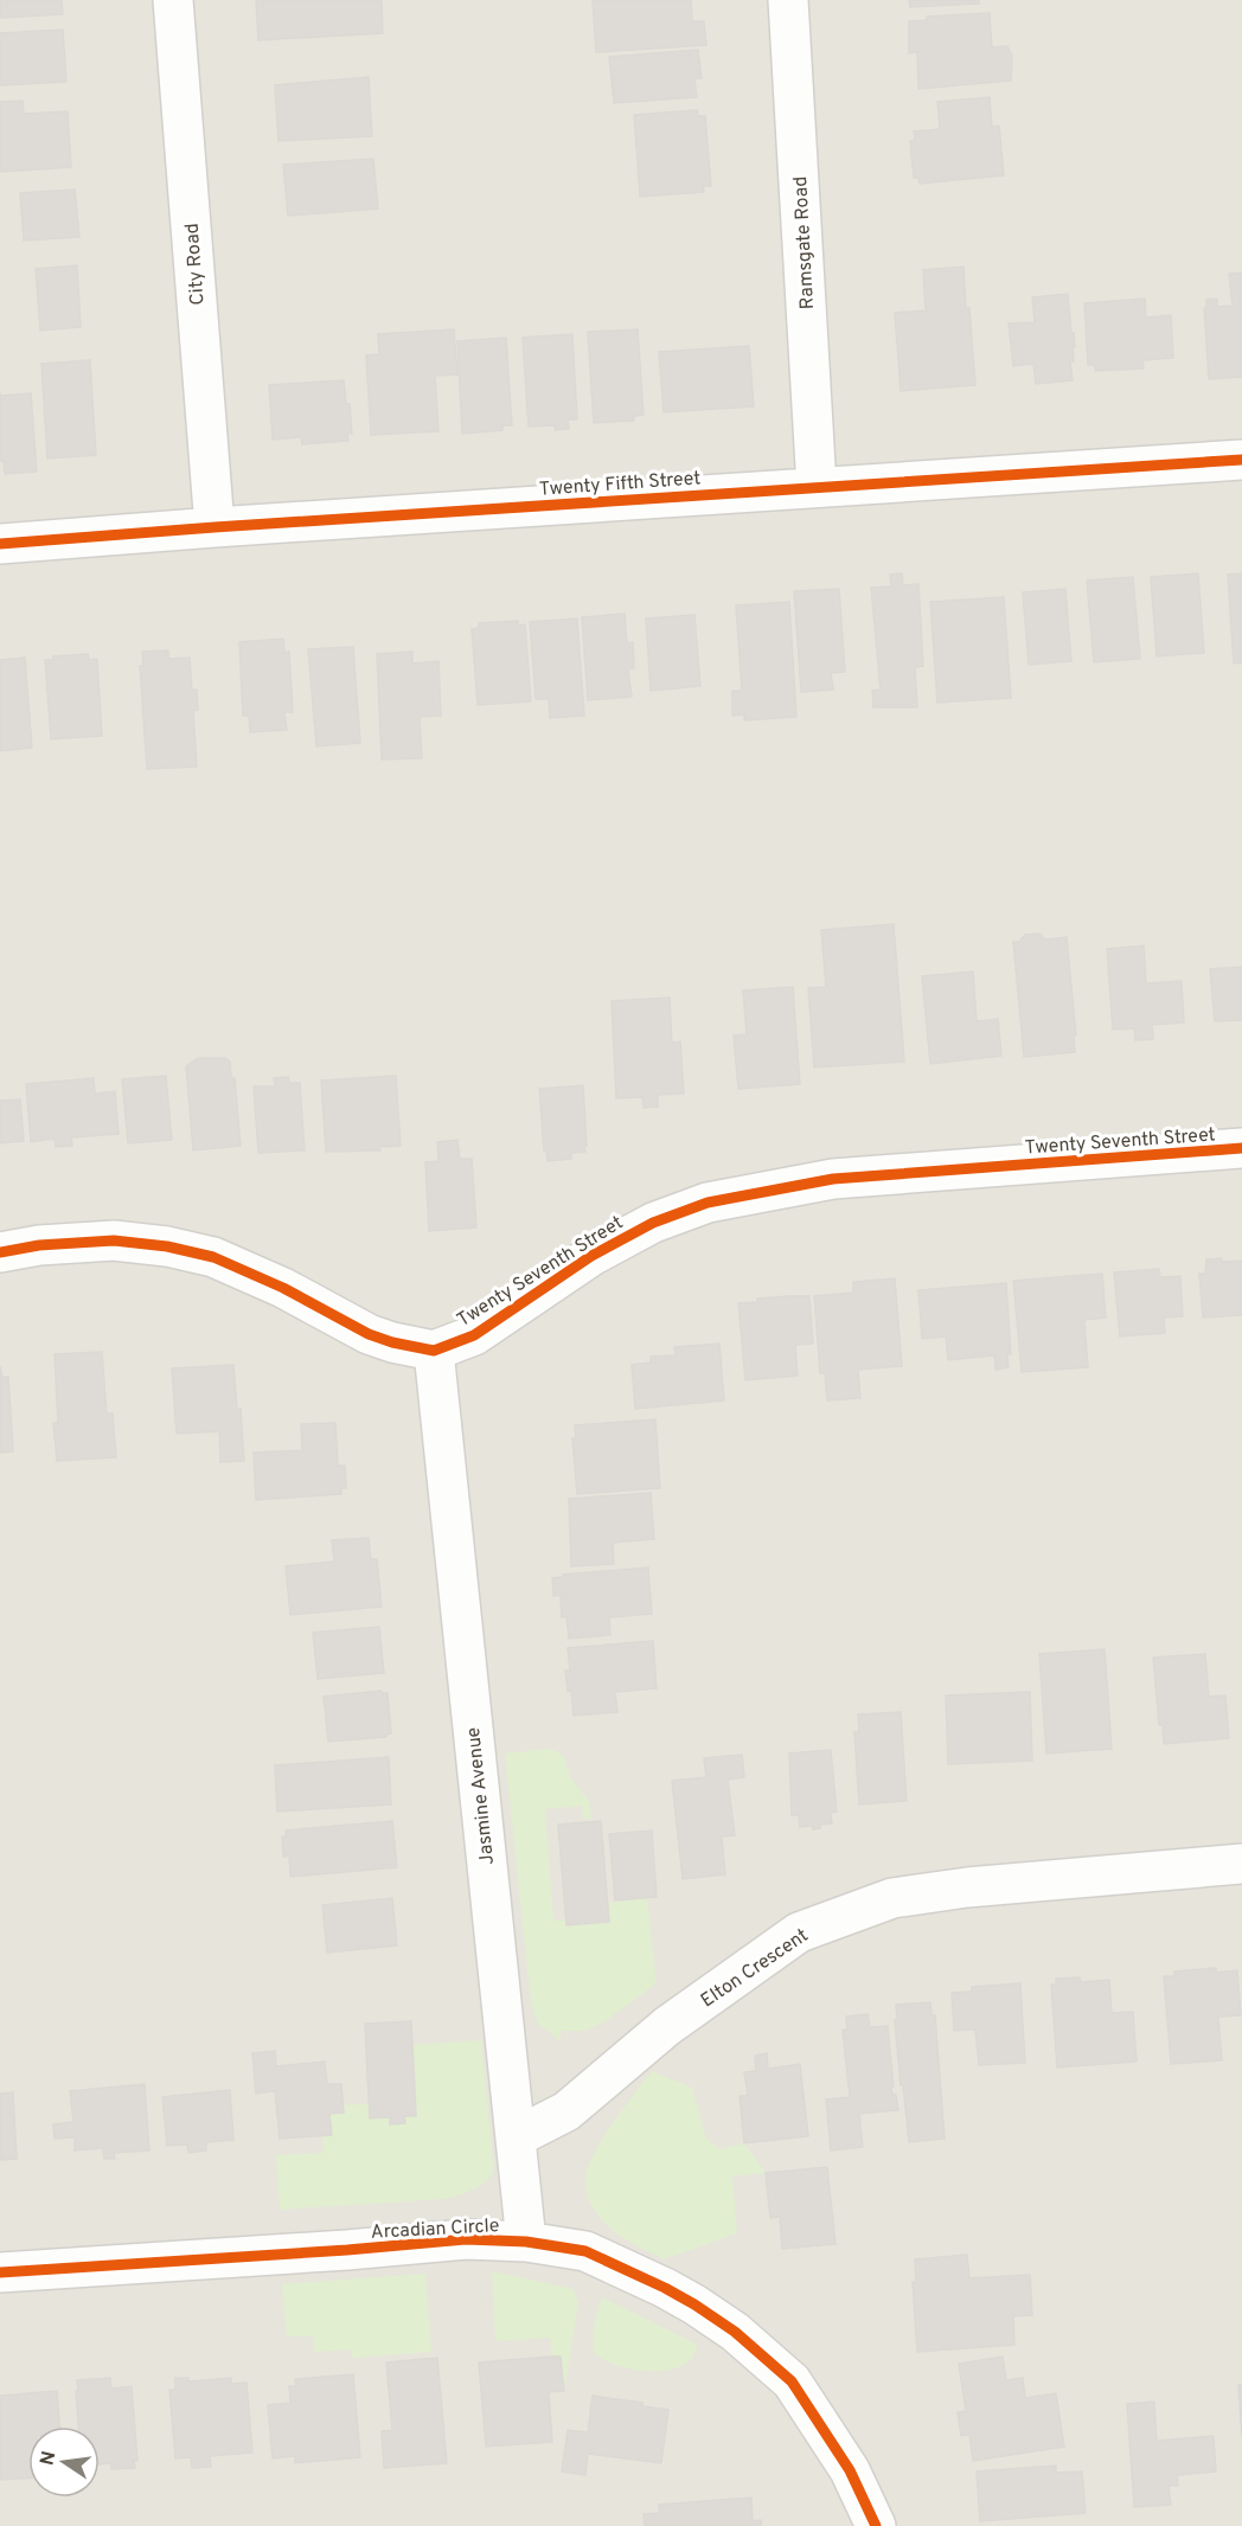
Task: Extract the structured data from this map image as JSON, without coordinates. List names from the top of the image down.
{
  "streets": {
    "street": [
      "Ramsgate Road",
      "City Road",
      "Twenty Fifth Street",
      "Twenty Seventh Street",
      "Jasmine Avenue",
      "Elton Crescent",
      "Arcadian Circle"
    ]
  },
  "crossings": [
    ["Ramsgate Road", "Twenty Fifth Street"],
    ["City Road", "Twenty Fifth Street"],
    ["Twenty Seventh Street", "Jasmine Avenue"],
    ["Jasmine Avenue", "Elton Crescent"],
    ["Jasmine Avenue", "Arcadian Circle"]
  ],
  "north": "left"
}
